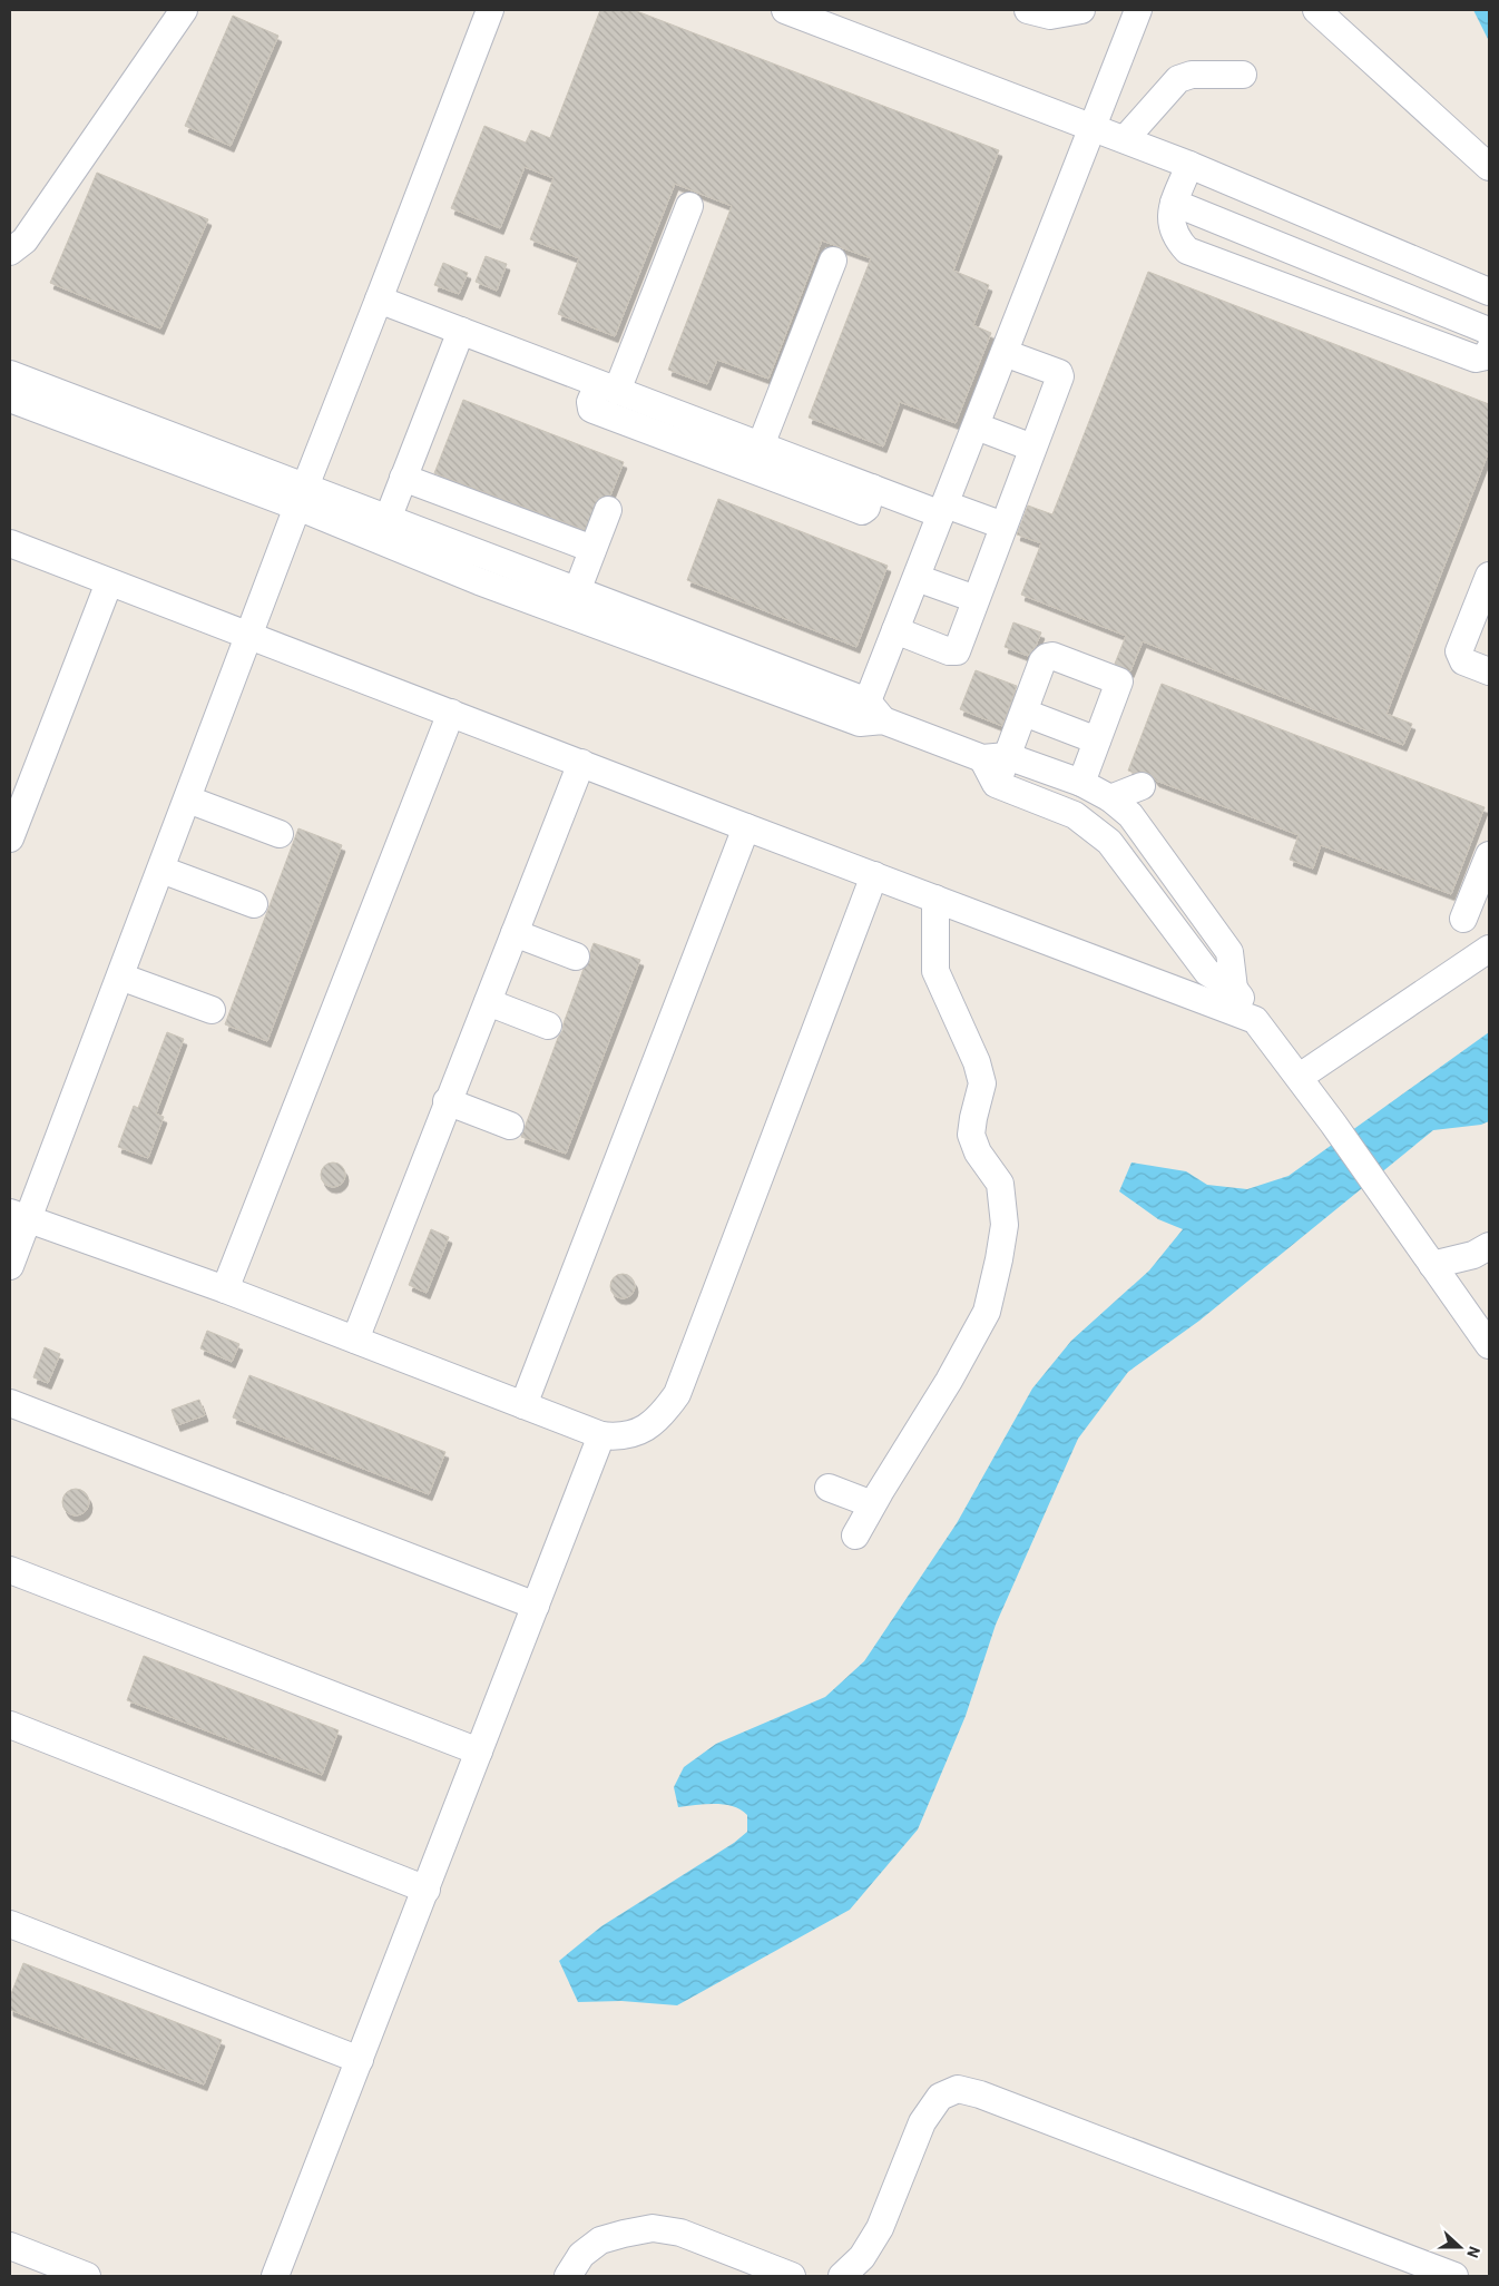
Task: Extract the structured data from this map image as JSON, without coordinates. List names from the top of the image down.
{
  "north": "right"
}
